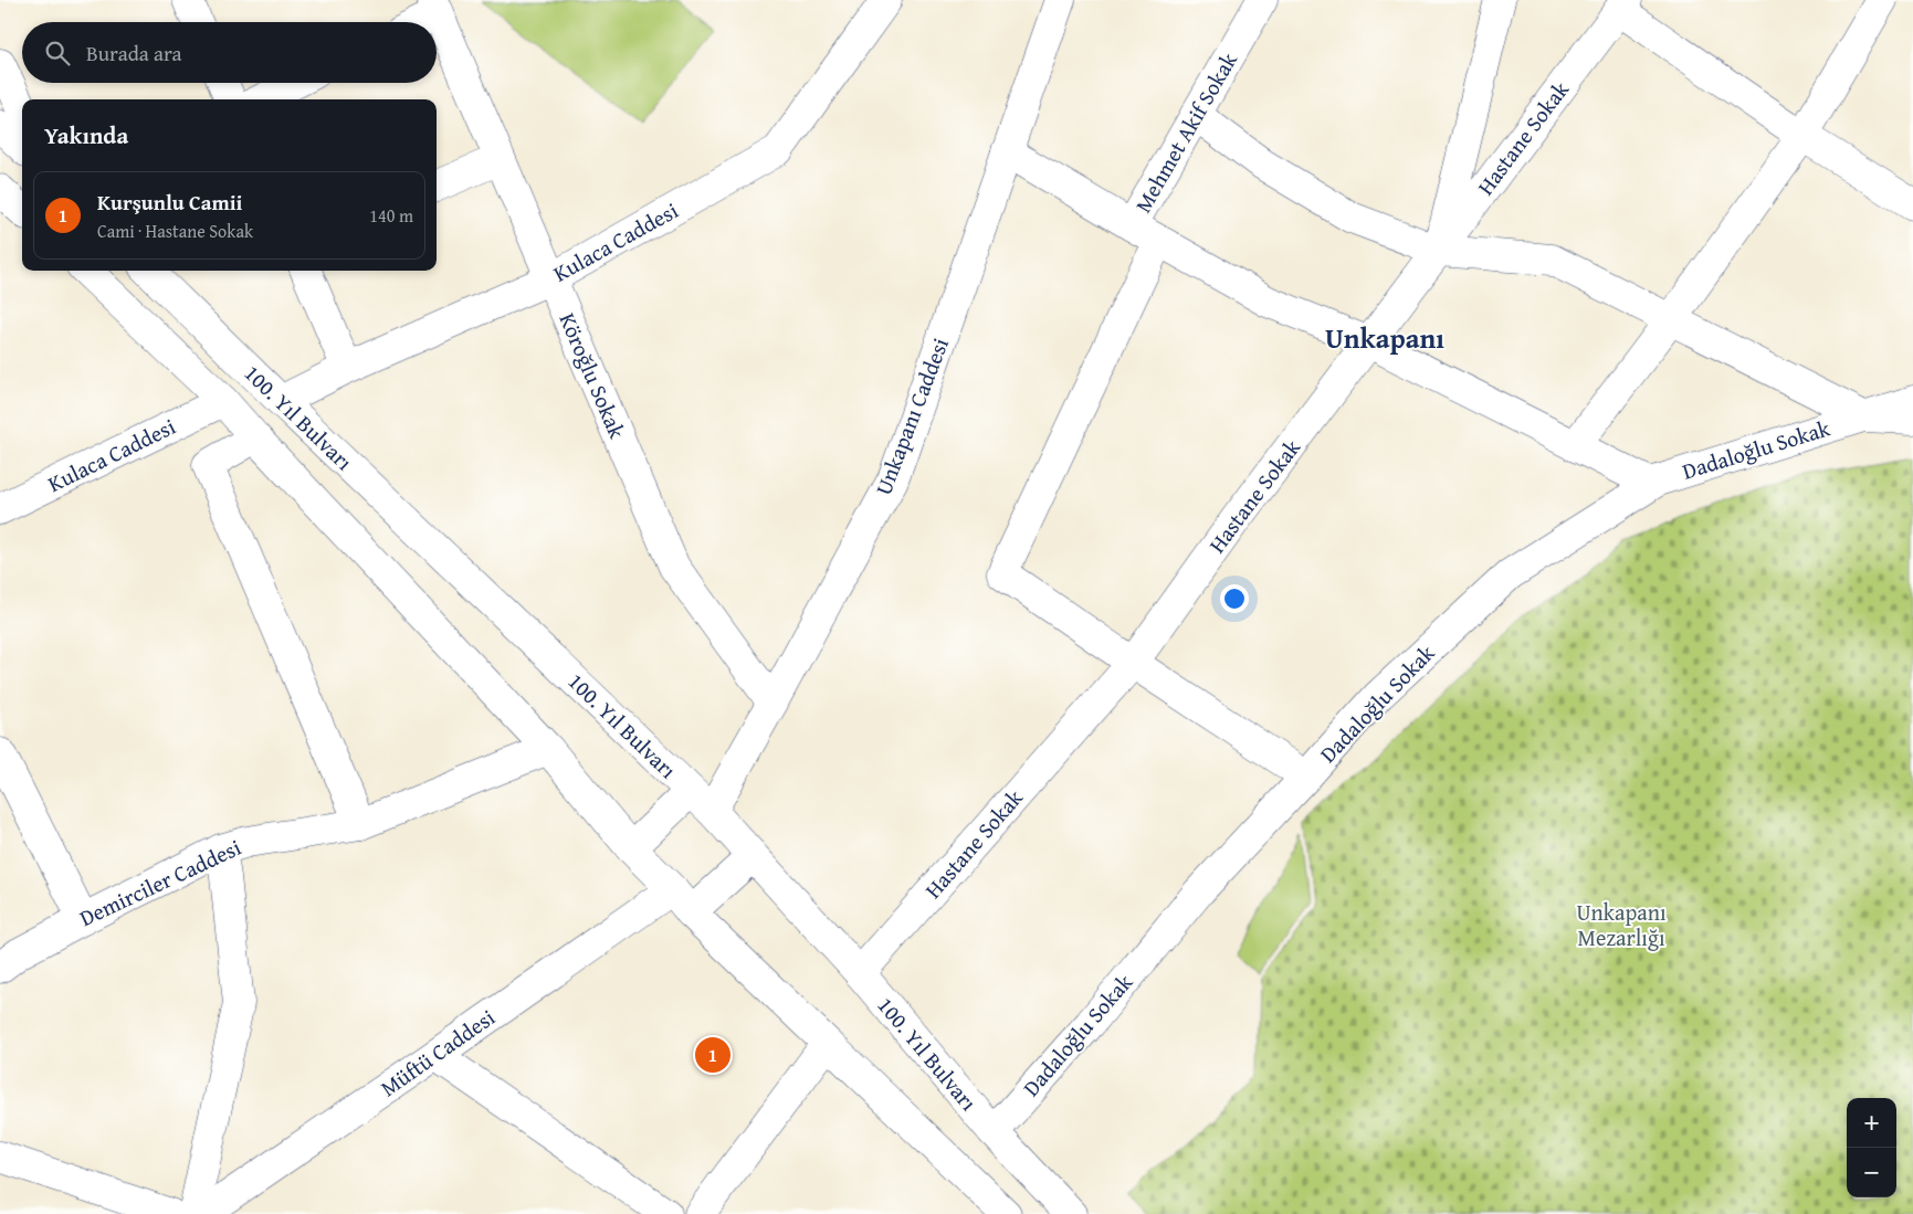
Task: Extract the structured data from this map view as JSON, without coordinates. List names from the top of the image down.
{
  "streets": {
    "street": [
      "Mehmet Akif Sokak",
      "Hastane Sokak",
      "Kulaca Caddesi",
      "Köroğlu Sokak",
      "Unkapanı Caddesi",
      "100. Yıl Bulvarı",
      "Dadaloğlu Sokak",
      "Demirciler Caddesi",
      "Müftü Caddesi"
    ]
  },
  "crossings": [
    ["Mehmet Akif Sokak", "Unkapanı Caddesi"],
    ["Hastane Sokak", "100. Yıl Bulvarı"],
    ["Kulaca Caddesi", "Köroğlu Sokak"],
    ["Kulaca Caddesi", "100. Yıl Bulvarı"],
    ["Köroğlu Sokak", "Unkapanı Caddesi"],
    ["Unkapanı Caddesi", "100. Yıl Bulvarı"],
    ["100. Yıl Bulvarı", "Dadaloğlu Sokak"],
    ["100. Yıl Bulvarı", "Demirciler Caddesi"],
    ["100. Yıl Bulvarı", "Müftü Caddesi"]
  ],
  "districts": ["Unkapanı"],
  "parks": ["Unkapanı Mezarlığı"],
  "page": {
    "search": "Burada ara",
    "heading": "Yakında",
    "list": [
      {
        "mark": "1",
        "name": "Kurşunlu Camii",
        "note": "Cami · Hastane Sokak",
        "value": "140 m"
      }
    ],
    "pins": "1",
    "map_buttons": ["+", "−"]
  }
}
